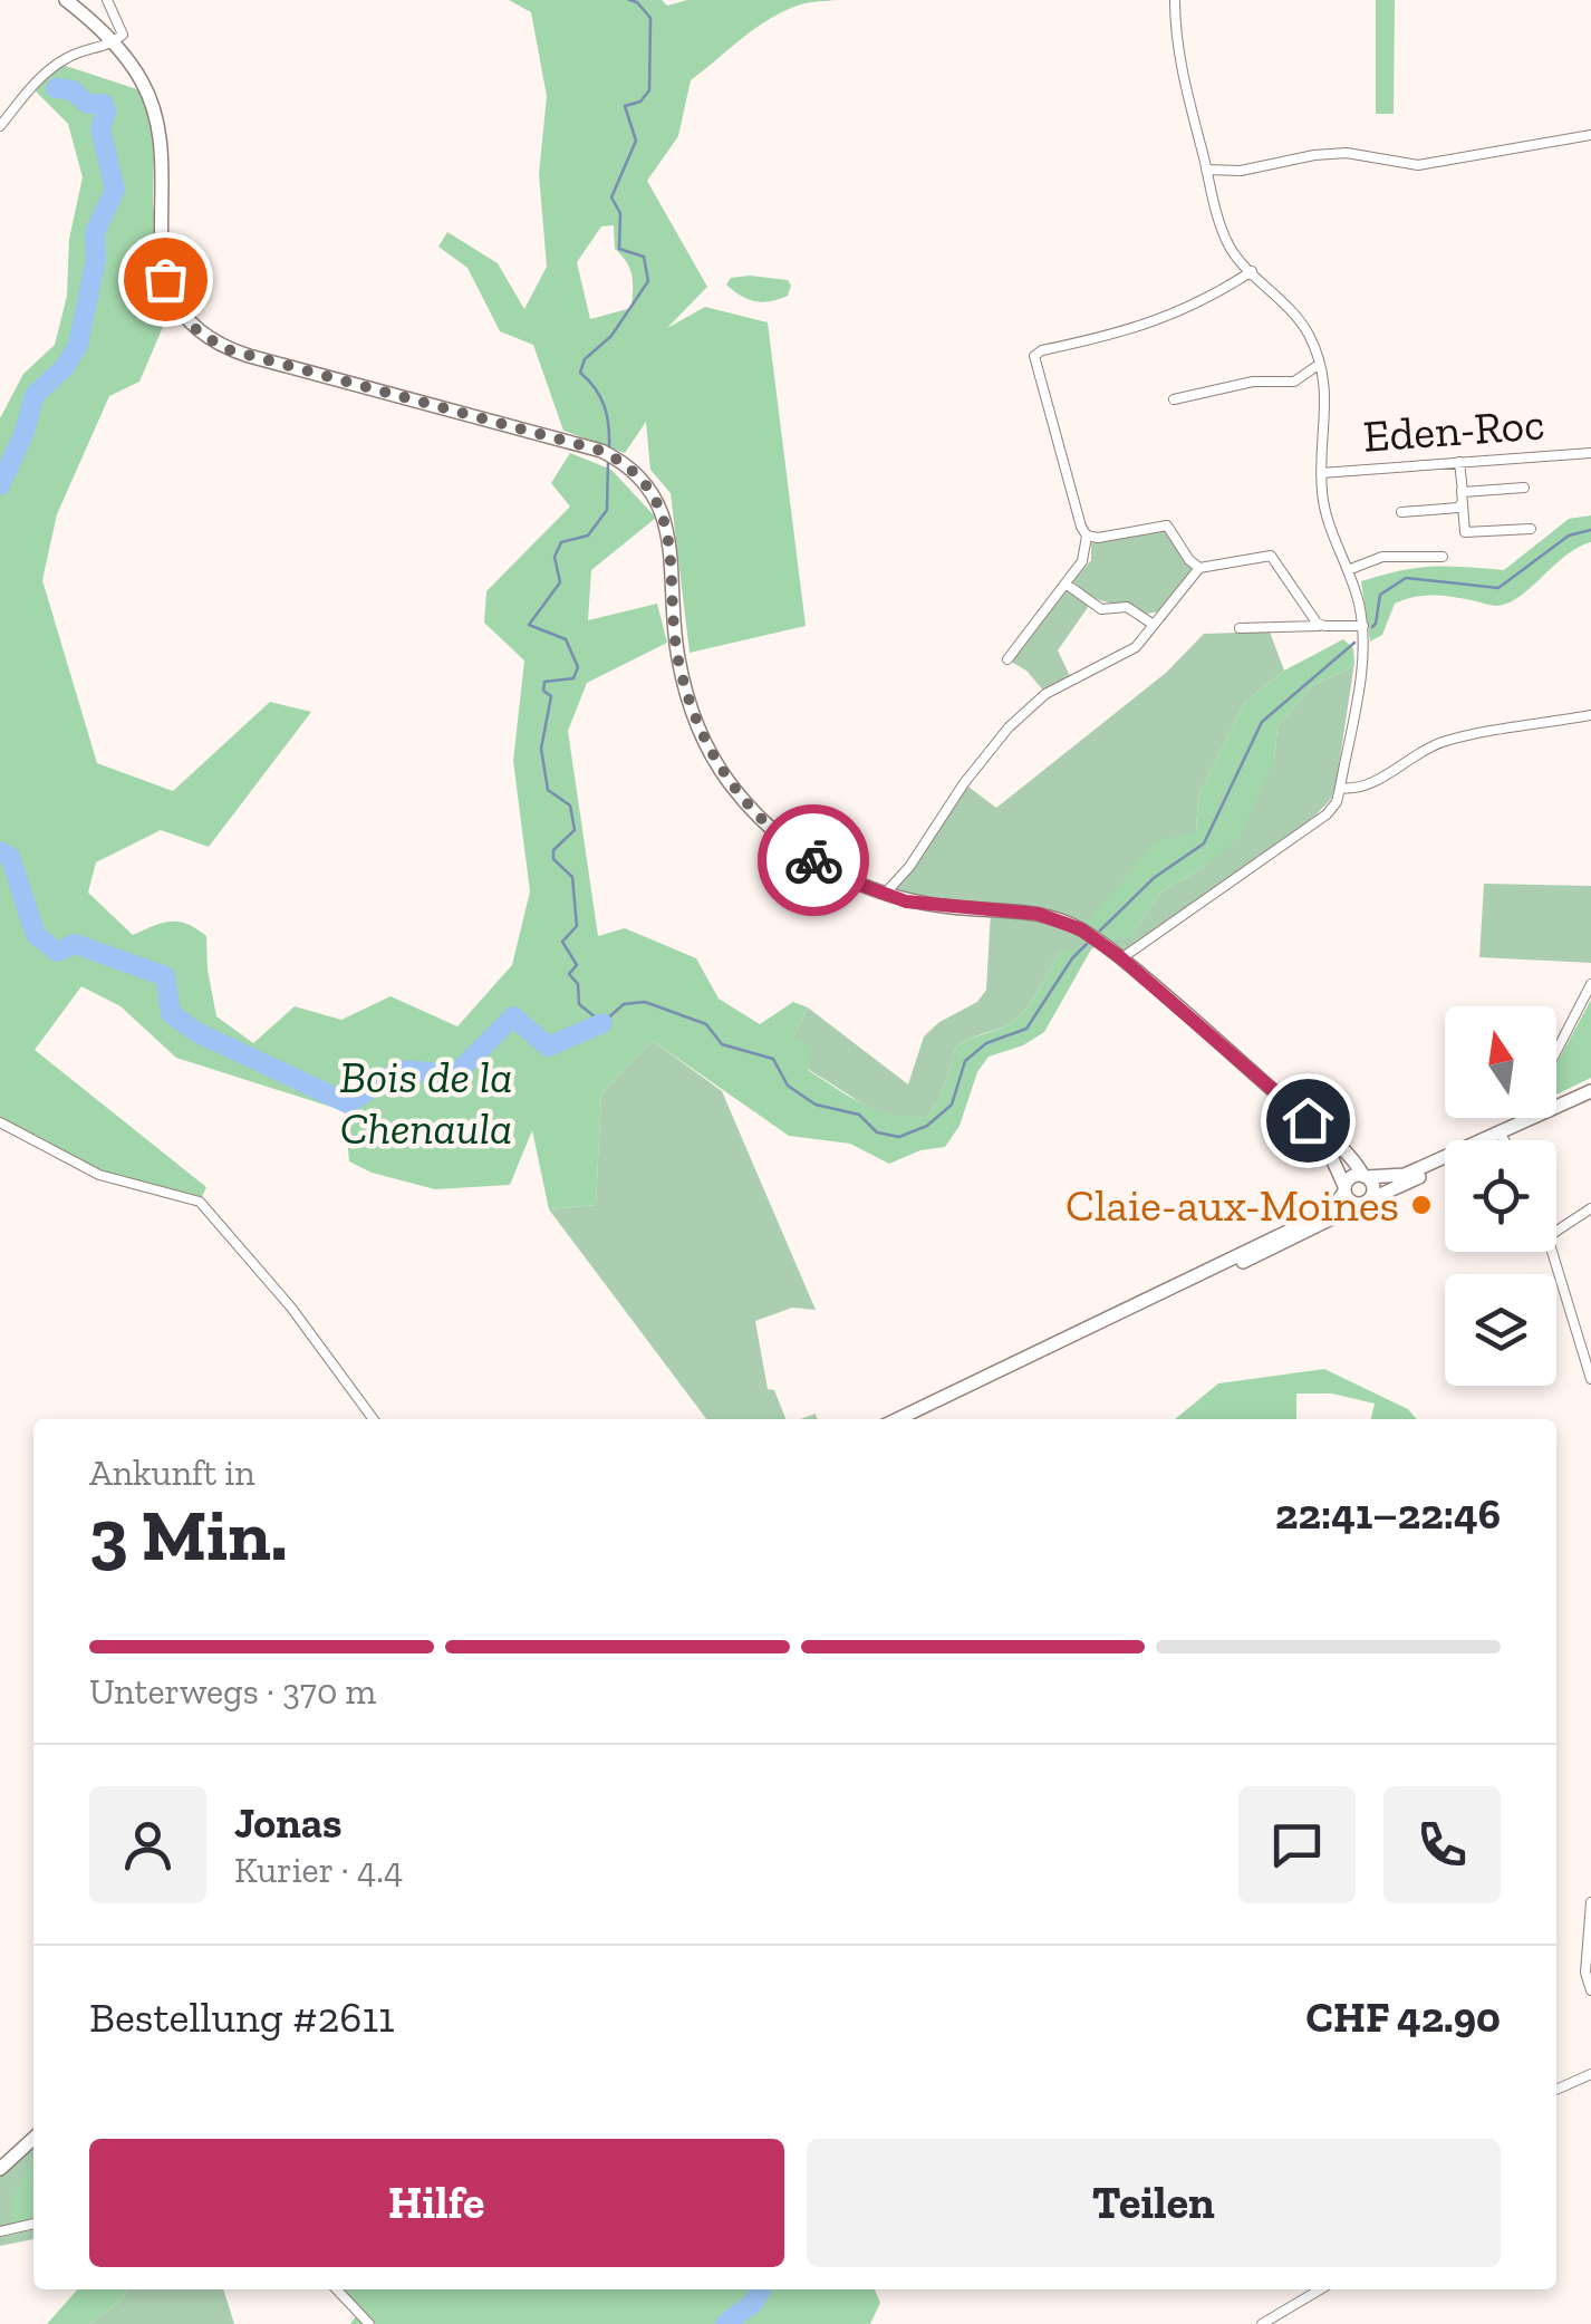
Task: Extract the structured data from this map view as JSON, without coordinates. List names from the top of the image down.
{
  "streets": {
    "street": ["Eden-Roc"]
  },
  "parks": ["Bois de la Chenaula"],
  "places": ["Claie-aux-Moines"],
  "north": "top",
  "page": {
    "heading": ["3 Min.", "Ankunft in", "22:41–22:46"],
    "panel": [
      "Jonas",
      "Kurier · 4.4",
      "Bestellung #2611",
      "CHF 42.90"
    ],
    "bar": "Unterwegs · 370 m",
    "buttons": ["Hilfe", "Teilen"]
  }
}
